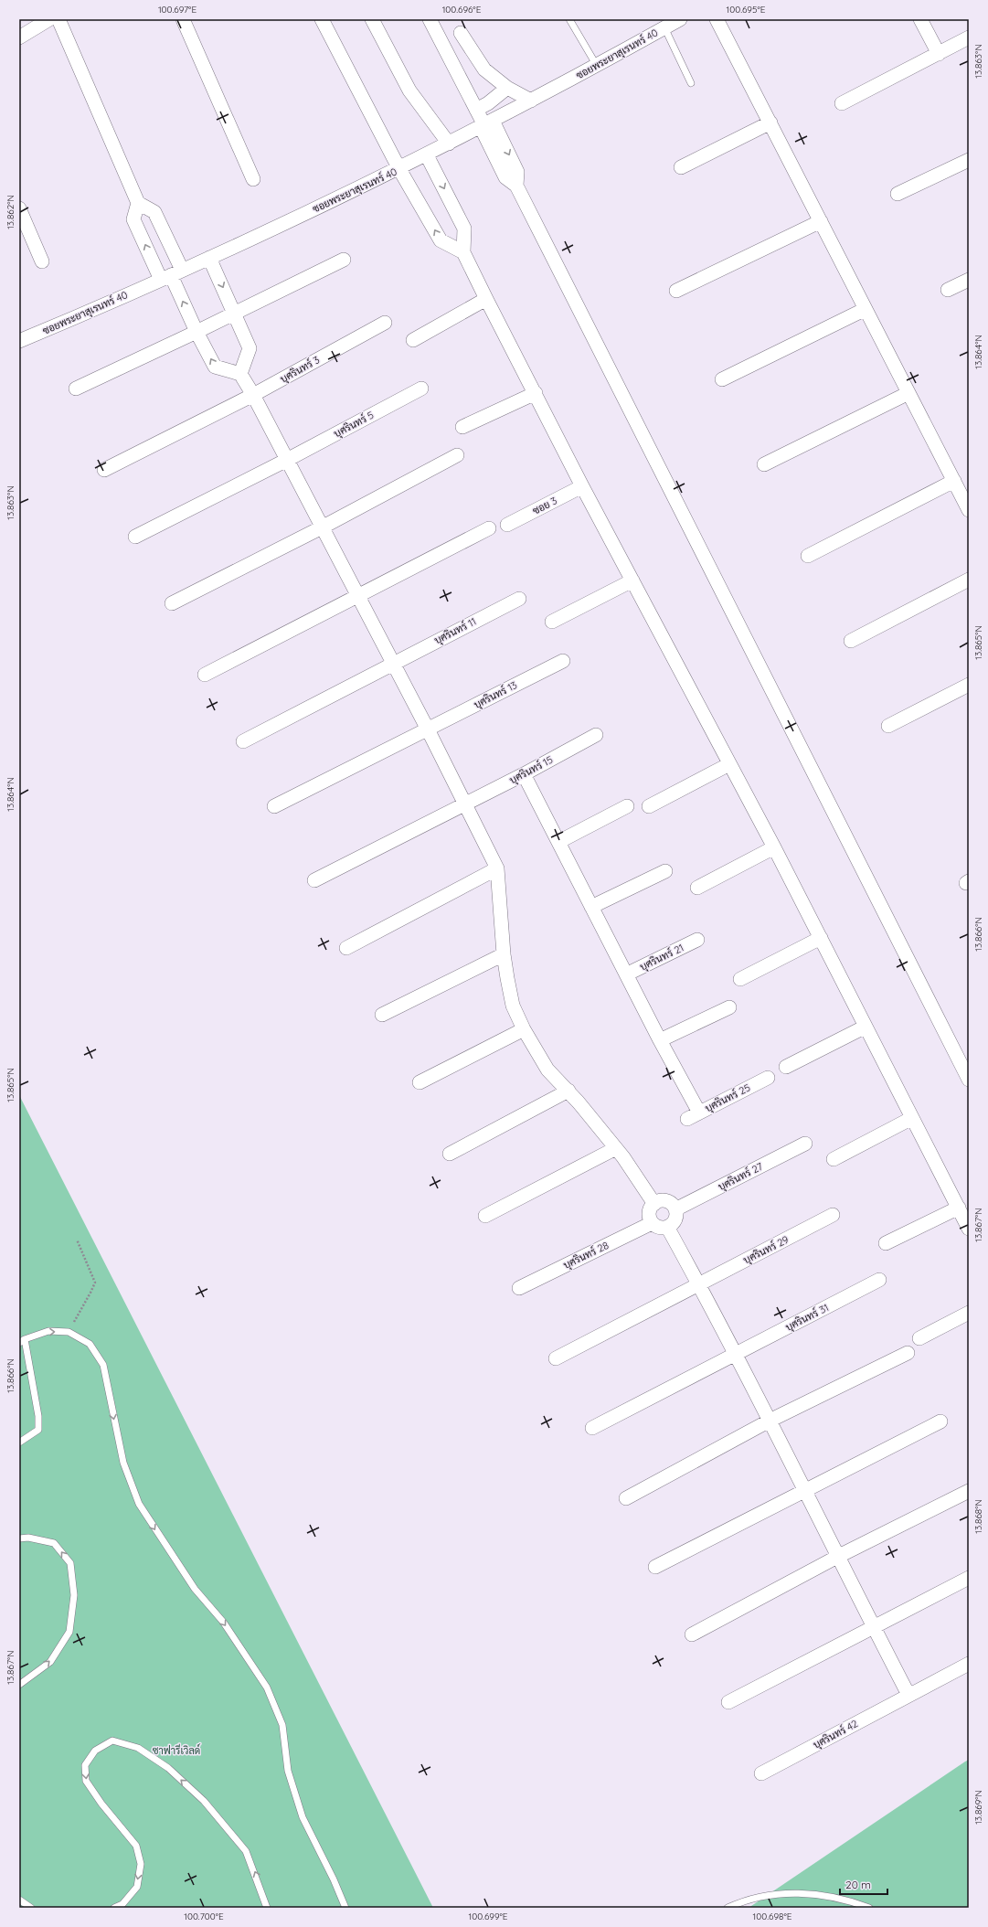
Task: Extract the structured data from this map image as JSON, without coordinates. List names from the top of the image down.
{
  "streets": {
    "street": [
      "ซอยพระยาสุเรนทร์ 40",
      "บุศรินทร์ 3",
      "บุศรินทร์ 5",
      "ซอย 3",
      "บุศรินทร์ 11",
      "บุศรินทร์ 13",
      "บุศรินทร์ 15",
      "บุศรินทร์ 21",
      "บุศรินทร์ 25",
      "บุศรินทร์ 27",
      "บุศรินทร์ 29",
      "บุศรินทร์ 28",
      "บุศรินทร์ 31",
      "บุศรินทร์ 42"
    ]
  },
  "crossings": [
    ["บุศรินทร์ 27", "บุศรินทร์ 28"]
  ],
  "parks": ["ซาฟารีเวิลด์"],
  "scale_bar": "20 m",
  "coordinates": [
    "100.697°E",
    "100.696°E",
    "100.695°E",
    "13.863°N",
    "13.862°N",
    "13.864°N",
    "13.865°N",
    "13.866°N",
    "13.867°N",
    "13.868°N",
    "13.869°N",
    "100.700°E",
    "100.699°E",
    "100.698°E"
  ]
}
